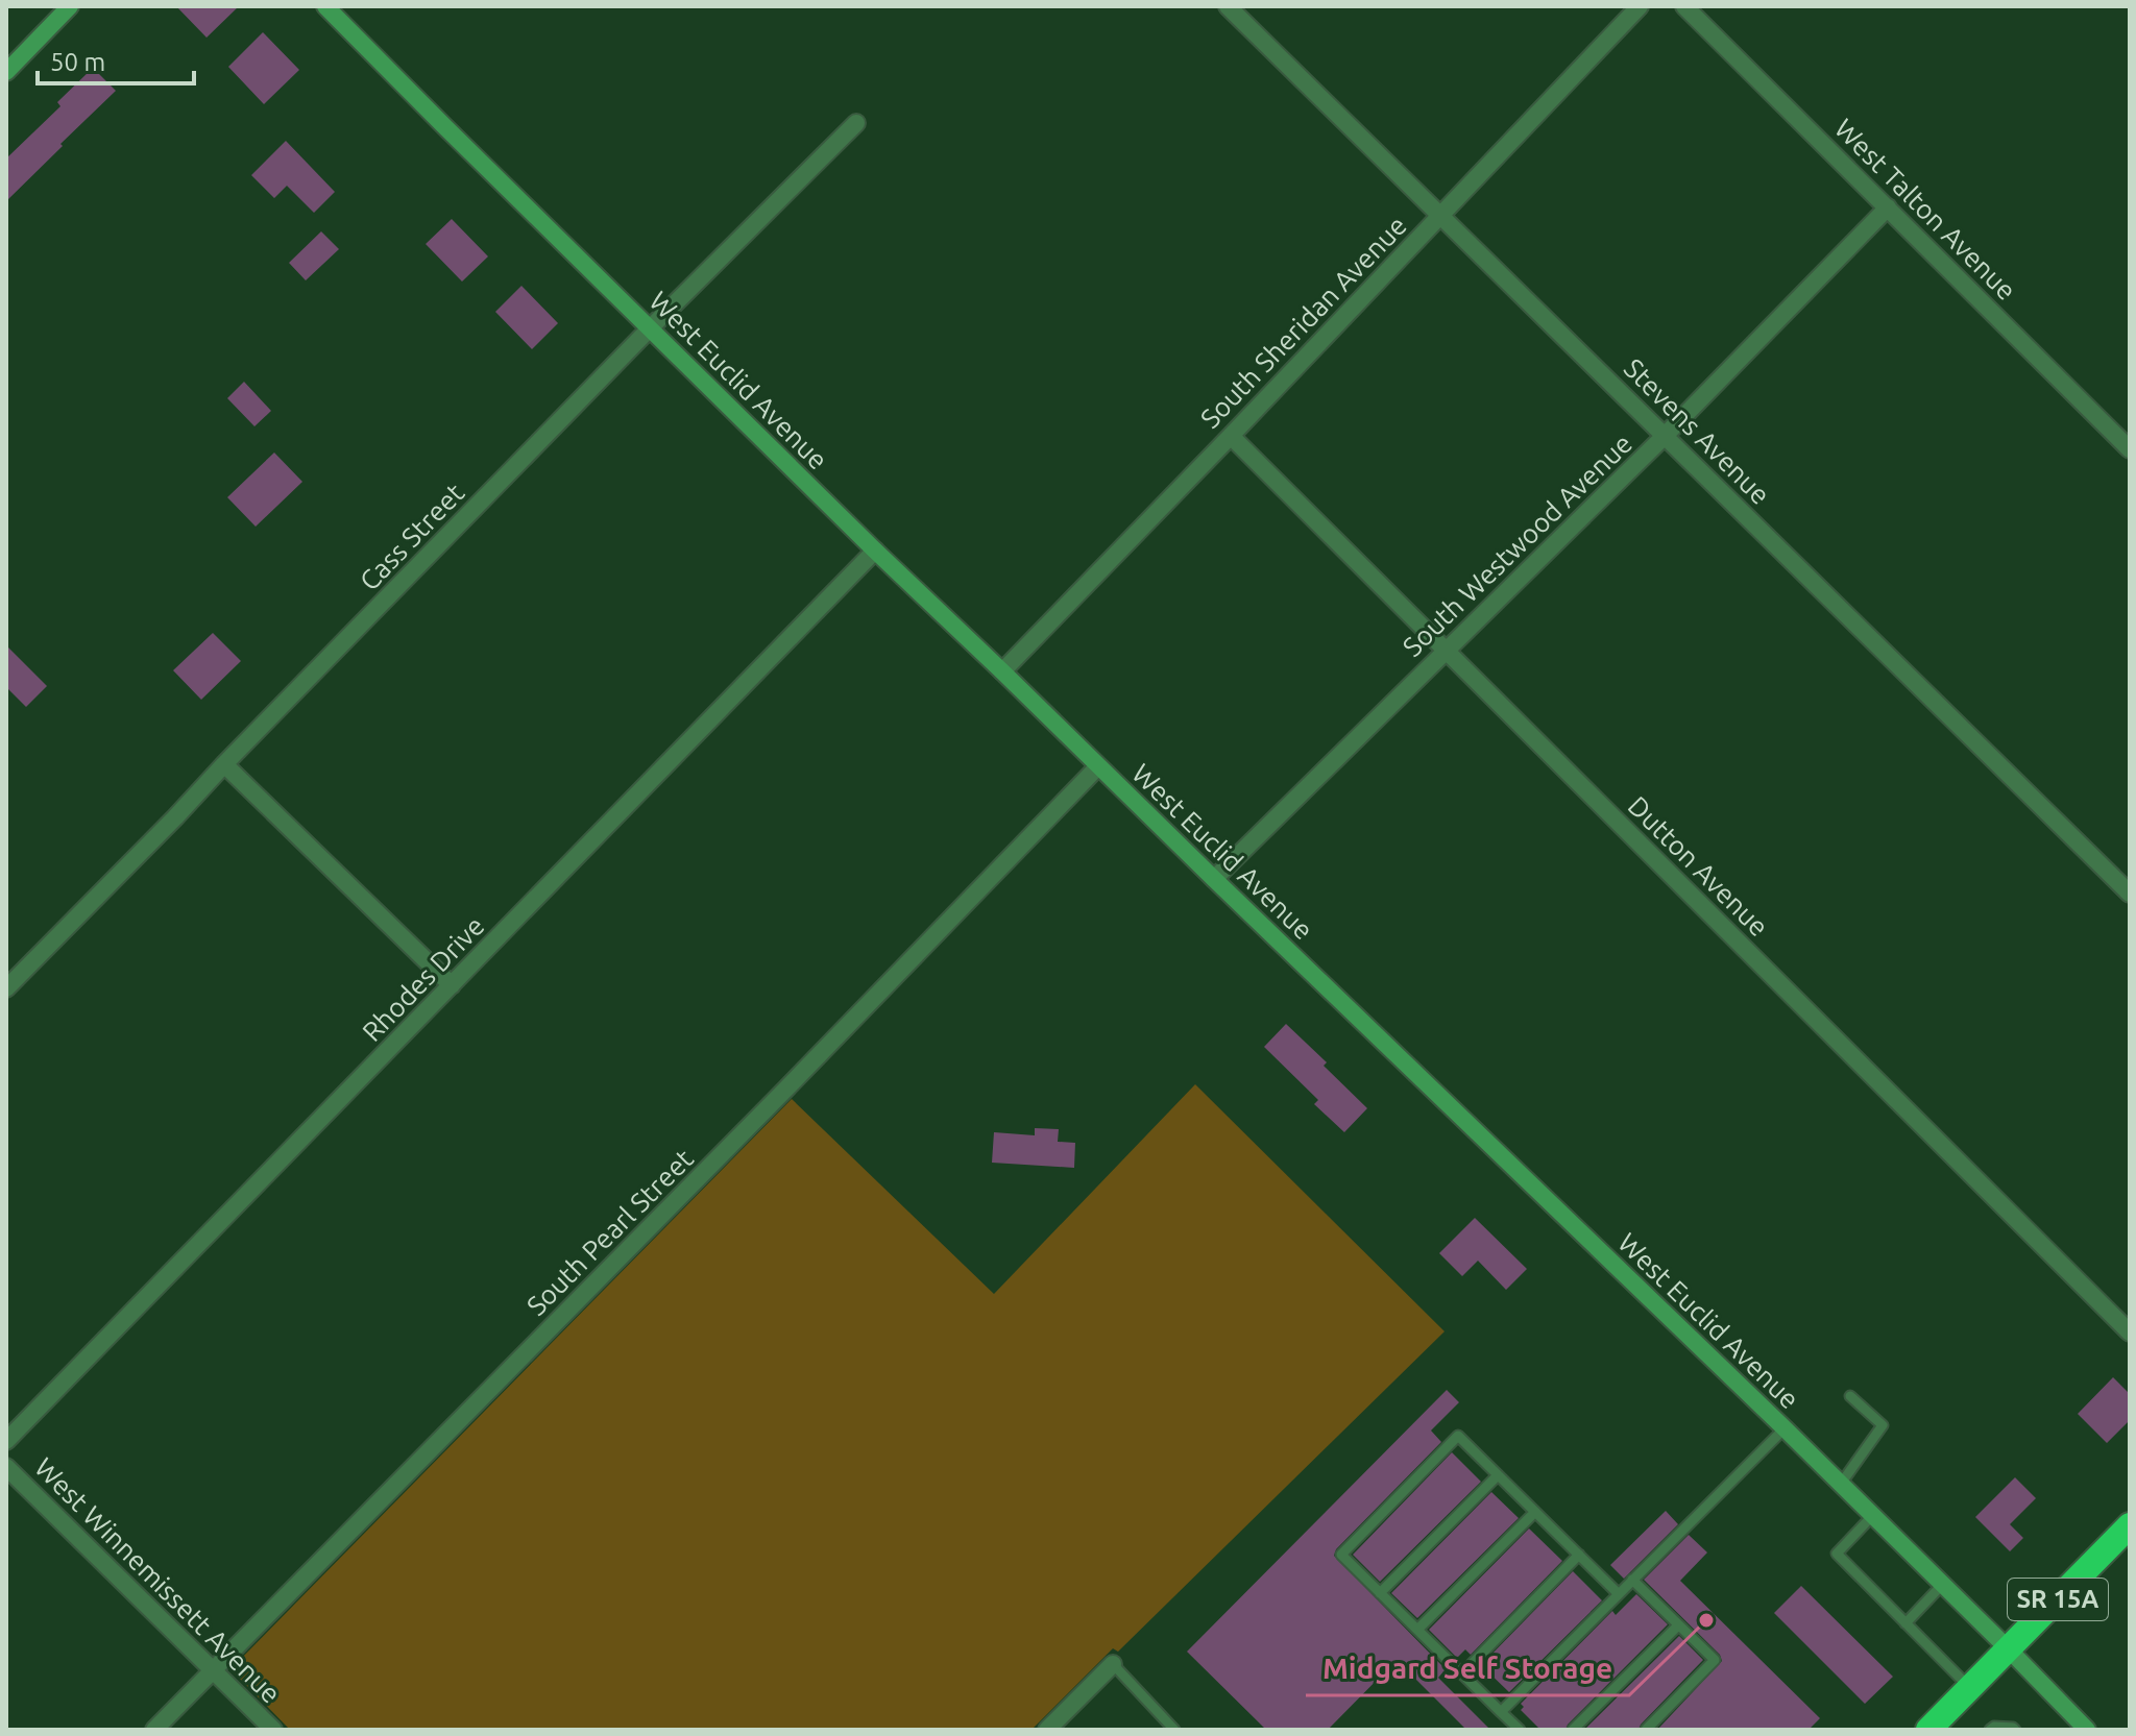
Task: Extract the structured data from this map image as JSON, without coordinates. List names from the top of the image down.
{
  "streets": {
    "highway": ["SR 15A"],
    "street": [
      "West Talton Avenue",
      "South Sheridan Avenue",
      "West Euclid Avenue",
      "Stevens Avenue",
      "Cass Street",
      "South Westwood Avenue",
      "Dutton Avenue",
      "Rhodes Drive",
      "South Pearl Street",
      "West Winnemissett Avenue"
    ]
  },
  "crossings": [
    ["West Talton Avenue", "South Westwood Avenue"],
    ["South Sheridan Avenue", "West Euclid Avenue"],
    ["South Sheridan Avenue", "Stevens Avenue"],
    ["South Sheridan Avenue", "Dutton Avenue"],
    ["West Euclid Avenue", "Cass Street"],
    ["West Euclid Avenue", "South Westwood Avenue"],
    ["West Euclid Avenue", "Rhodes Drive"],
    ["West Euclid Avenue", "South Pearl Street"],
    ["West Euclid Avenue", "SR 15A"],
    ["Stevens Avenue", "South Westwood Avenue"],
    ["South Westwood Avenue", "Dutton Avenue"],
    ["South Pearl Street", "West Winnemissett Avenue"]
  ],
  "places": ["Midgard Self Storage"],
  "scale_bar": "50 m"
}
